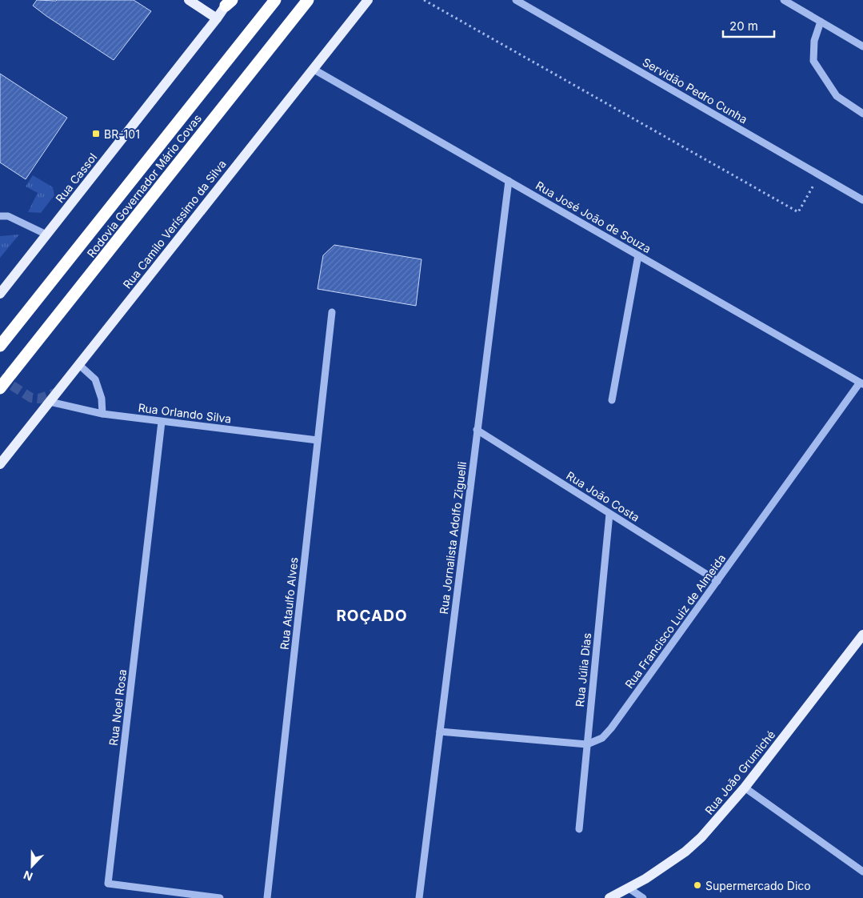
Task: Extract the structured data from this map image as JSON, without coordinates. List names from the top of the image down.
{
  "streets": {
    "highway": ["Rodovia Governador Mário Covas"],
    "main road": ["Rua Cassol", "Rua Camilo Veríssimo da Silva", "Rua João Grumiché"],
    "street": [
      "Servidão Pedro Cunha",
      "Rua José João de Souza",
      "Rua Orlando Silva",
      "Rua João Costa",
      "Rua Jornalista Adolfo Ziguelli",
      "Rua Ataulfo Alves",
      "Rua Francisco Luiz de Almeida",
      "Rua Júlia Dias",
      "Rua Noel Rosa"
    ]
  },
  "crossings": [
    ["Rua José João de Souza", "Rua Camilo Veríssimo da Silva"],
    ["Rua José João de Souza", "Rua Jornalista Adolfo Ziguelli"],
    ["Rua José João de Souza", "Rua Francisco Luiz de Almeida"],
    ["Rua Camilo Veríssimo da Silva", "Rua Orlando Silva"],
    ["Rua Orlando Silva", "Rua Ataulfo Alves"],
    ["Rua Orlando Silva", "Rua Noel Rosa"],
    ["Rua João Costa", "Rua Jornalista Adolfo Ziguelli"],
    ["Rua João Costa", "Rua Francisco Luiz de Almeida"],
    ["Rua João Costa", "Rua Júlia Dias"],
    ["Rua Francisco Luiz de Almeida", "Rua Júlia Dias"]
  ],
  "districts": ["ROÇADO"],
  "places": {
    "transit": ["BR-101"],
    "other": ["Supermercado Dico"]
  },
  "scale_bar": "20 m",
  "north": "bottom"
}
